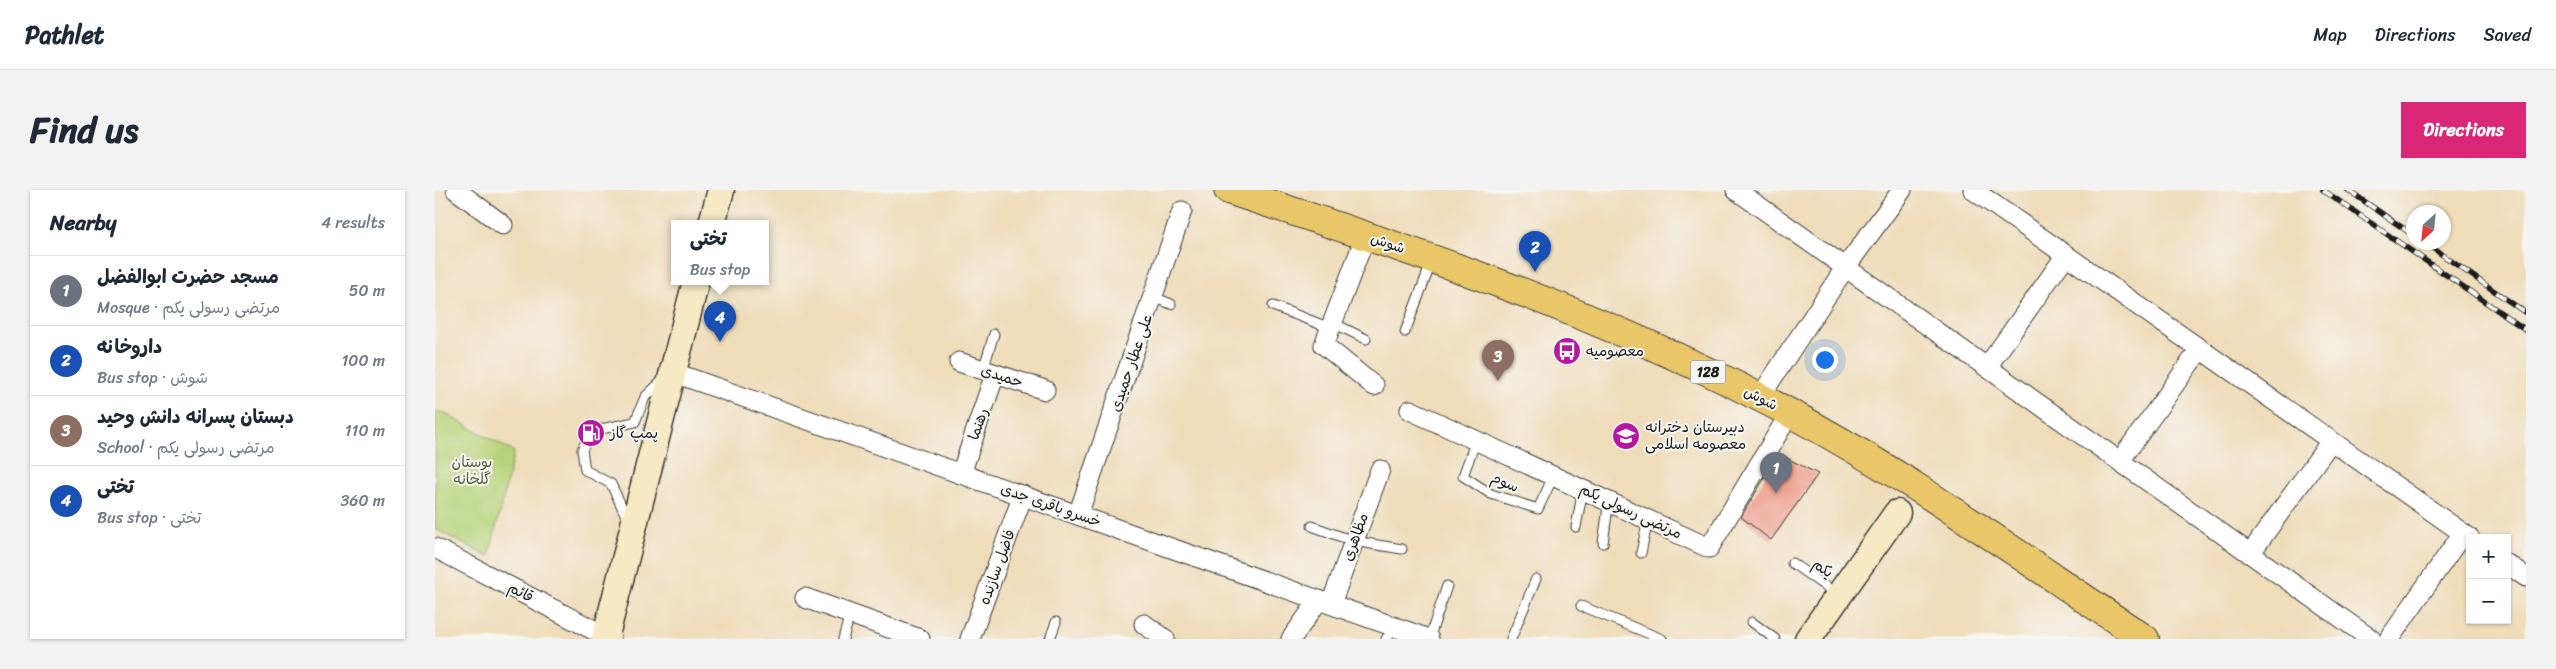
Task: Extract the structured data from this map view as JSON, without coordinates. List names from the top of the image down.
{
  "streets": {
    "main road": ["شوش", "128"],
    "street": [
      "علی عطار حمیدی",
      "حمیدی",
      "رهنما",
      "خسرو باقری جدی",
      "مرتضی رسولی یکم",
      "مظاهری",
      "فاضل سازنده",
      "قائم"
    ],
    "lane": ["سوم", "یکم"]
  },
  "crossings": [
    ["شوش", "مرتضی رسولی یکم"],
    ["علی عطار حمیدی", "خسرو باقری جدی"],
    ["حمیدی", "رهنما"],
    ["رهنما", "خسرو باقری جدی"],
    ["سوم", "مرتضی رسولی یکم"],
    ["خسرو باقری جدی", "مظاهری"],
    ["خسرو باقری جدی", "فاضل سازنده"]
  ],
  "parks": ["بوستان گلخانه"],
  "places": {
    "bus stop": ["معصومیه"],
    "fuel station": ["پمپ گاز"],
    "school or university": ["دبیرستان دخترانه معصومه اسلامی"]
  },
  "north": "bottom left",
  "page": {
    "header": "Pathlet",
    "nav": ["Map", "Directions", "Saved"],
    "title": "Find us",
    "buttons": "Directions",
    "heading": ["Nearby", "4 results"],
    "popup": ["تختی", "Bus stop"],
    "pins": [
      "2",
      "4",
      "3",
      "1"
    ],
    "list": [
      {
        "mark": "1",
        "name": "مسجد حضرت ابوالفضل",
        "note": "Mosque · مرتضی رسولی یکم",
        "value": "50 m"
      },
      {
        "mark": "2",
        "name": "داروخانه",
        "note": "Bus stop · شوش",
        "value": "100 m"
      },
      {
        "mark": "3",
        "name": "دبستان پسرانه دانش وحید",
        "note": "School · مرتضی رسولی یکم",
        "value": "110 m"
      },
      {
        "mark": "4",
        "name": "تختی",
        "note": "Bus stop · تختی",
        "value": "360 m"
      }
    ],
    "map_buttons": ["+", "−"]
  }
}
